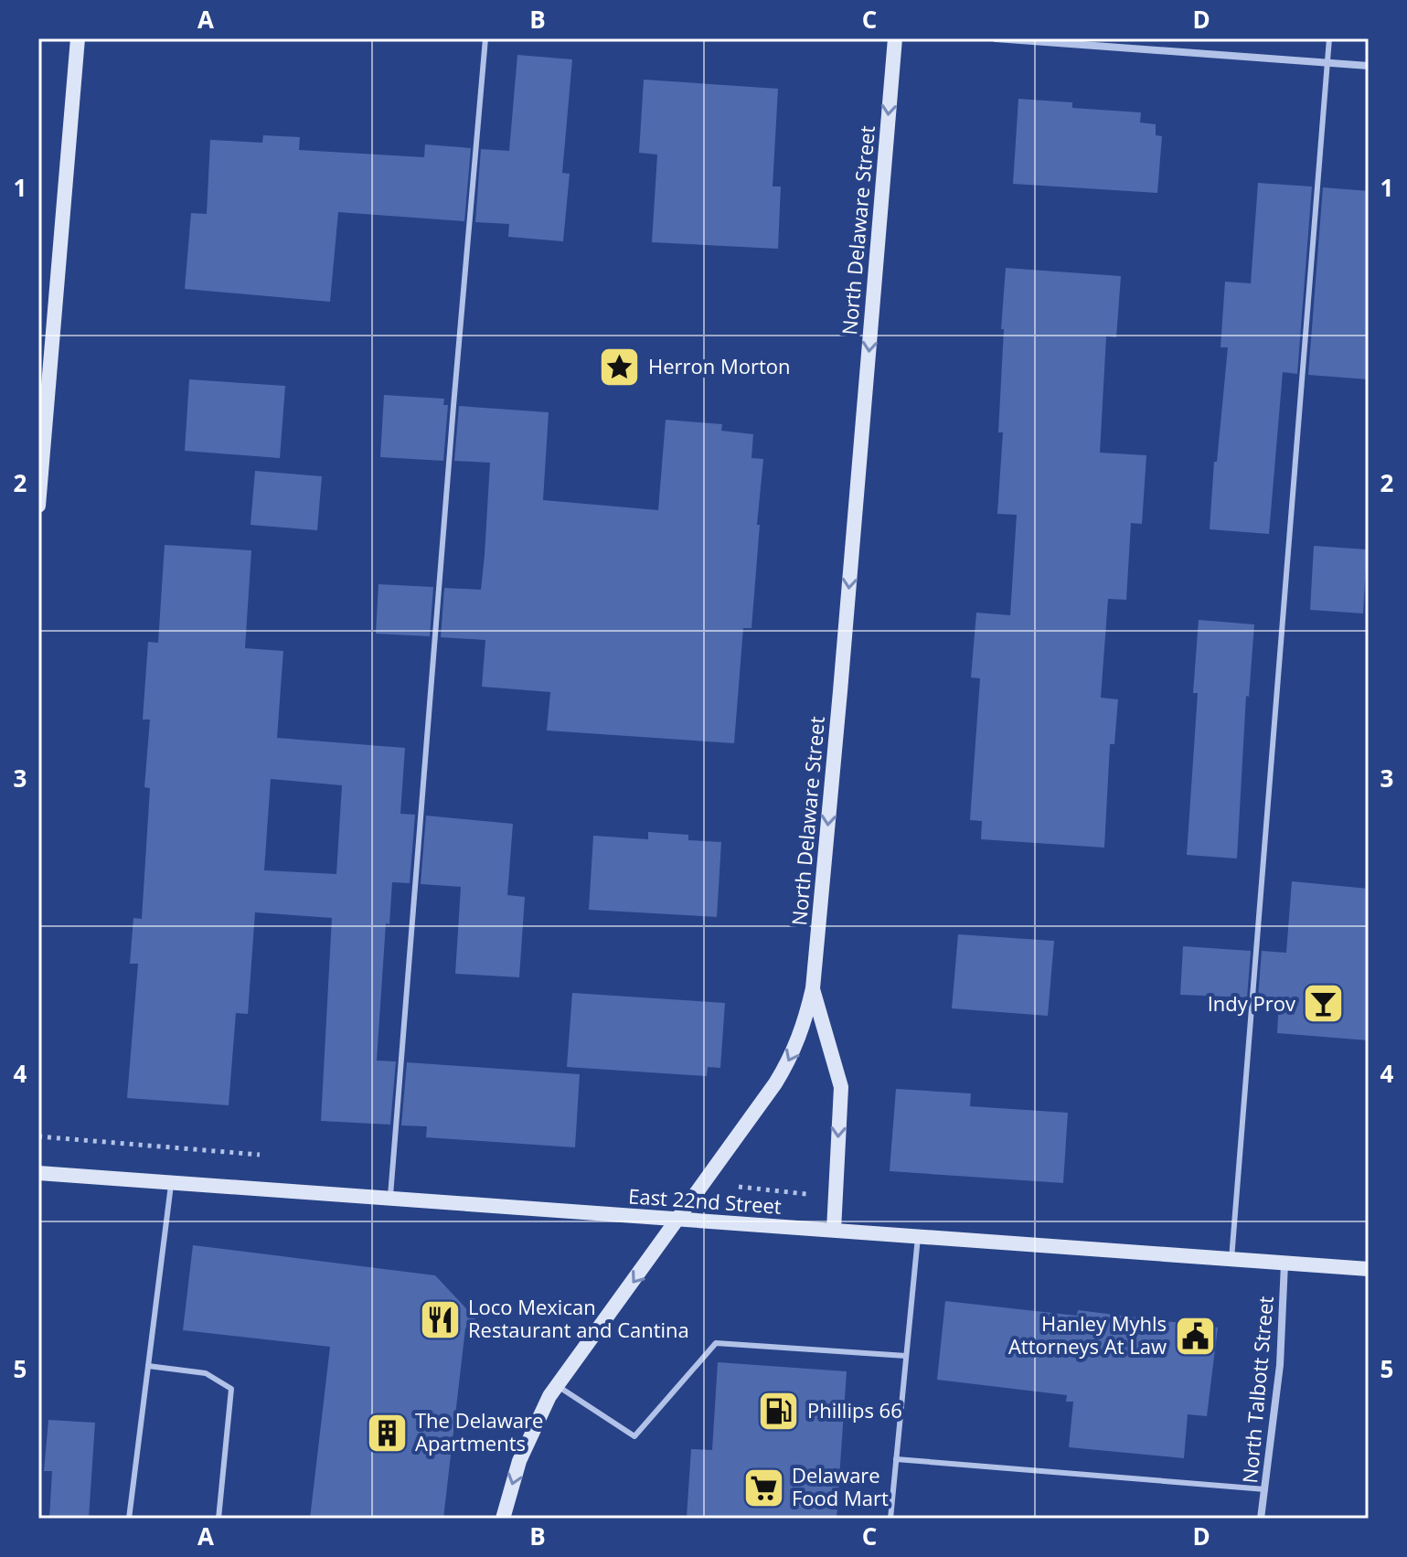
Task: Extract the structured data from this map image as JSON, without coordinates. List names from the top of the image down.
{
  "streets": {
    "main road": ["North Delaware Street", "East 22nd Street"],
    "street": ["North Talbott Street"]
  },
  "crossings": [
    ["North Delaware Street", "East 22nd Street"],
    ["East 22nd Street", "North Talbott Street"]
  ],
  "one_way": ["North Delaware Street"],
  "places": {
    "place": ["Herron Morton"],
    "bar": ["Indy Prov"],
    "restaurant": ["Loco Mexican Restaurant and Cantina"],
    "public building": ["Hanley Myhls Attorneys At Law"],
    "fuel station": ["Phillips 66"],
    "building": ["The Delaware Apartments"],
    "supermarket": ["Delaware Food Mart"]
  },
  "grid": {
    "columns": [
      "A",
      "B",
      "C",
      "D"
    ],
    "rows": [
      "1",
      "2",
      "3",
      "4",
      "5"
    ]
  }
}
